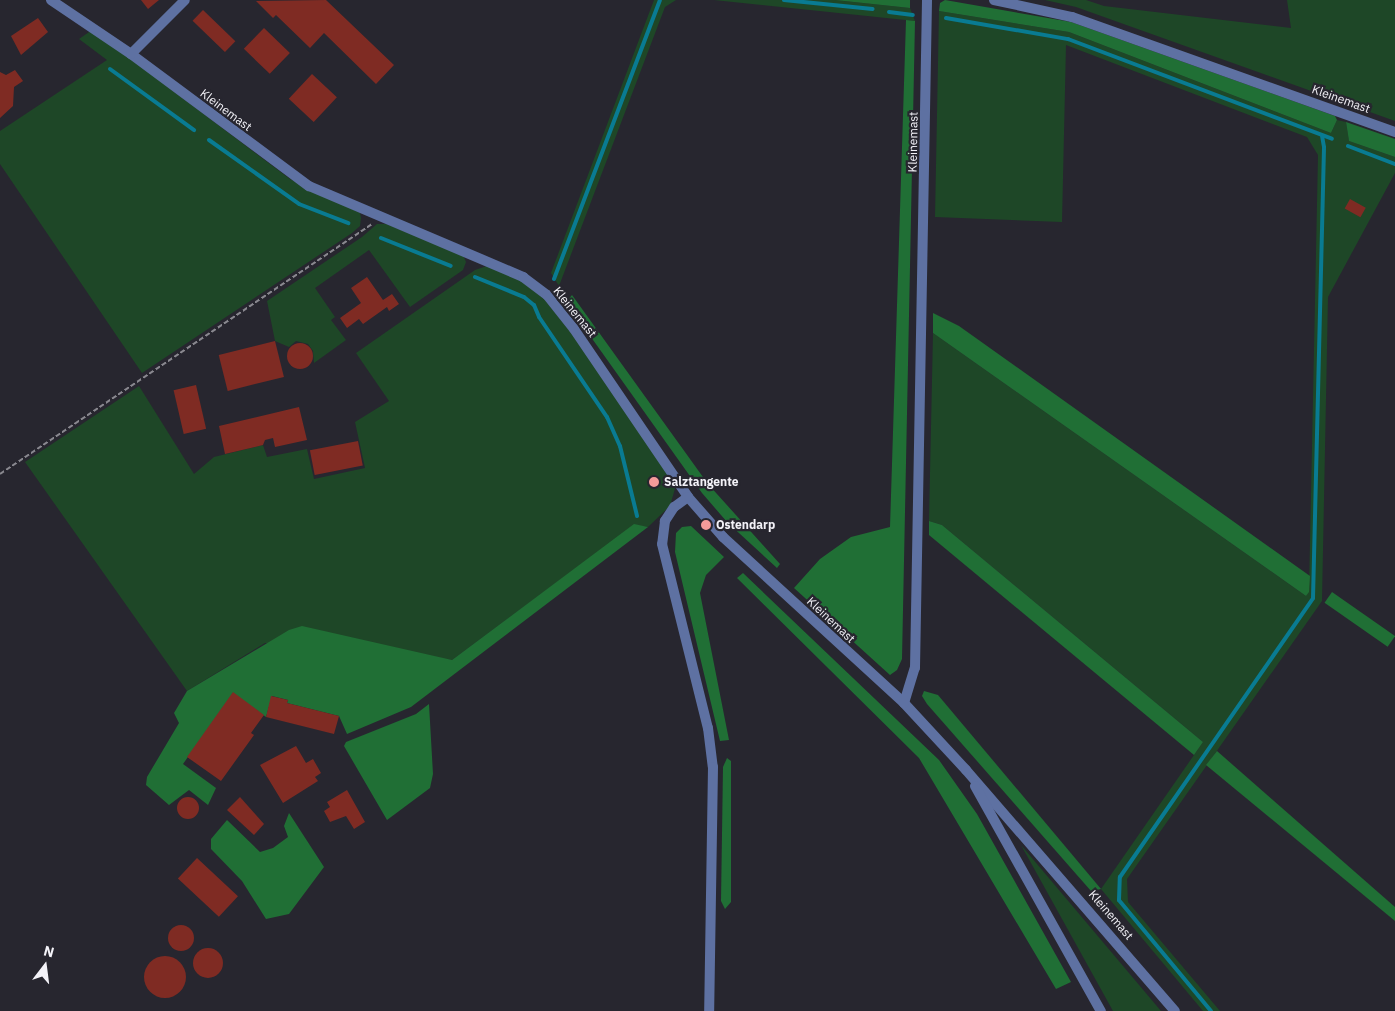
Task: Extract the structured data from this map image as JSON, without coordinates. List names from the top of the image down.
{
  "streets": {
    "street": ["Kleinemast"]
  },
  "places": ["Salztangente", "Ostendarp"],
  "north": "top"
}
